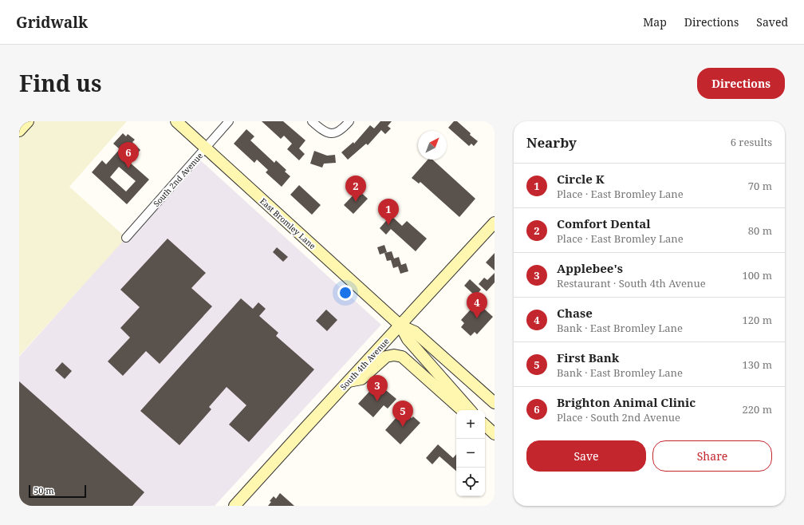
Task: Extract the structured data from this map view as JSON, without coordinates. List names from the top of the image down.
{
  "streets": {
    "main road": ["East Bromley Lane", "South 4th Avenue"],
    "street": ["South 2nd Avenue"]
  },
  "crossings": [
    ["South 2nd Avenue", "East Bromley Lane"],
    ["East Bromley Lane", "South 4th Avenue"]
  ],
  "scale_bar": "50 m",
  "north": "top right",
  "page": {
    "header": "Gridwalk",
    "nav": ["Map", "Directions", "Saved"],
    "title": "Find us",
    "buttons": [
      "Directions",
      ["Save", "Share"]
    ],
    "heading": ["Nearby", "6 results"],
    "pins": [
      "6",
      "2",
      "1",
      "4",
      "3",
      "5"
    ],
    "list": [
      {
        "mark": "1",
        "name": "Circle K",
        "note": "Place · East Bromley Lane",
        "value": "70 m"
      },
      {
        "mark": "2",
        "name": "Comfort Dental",
        "note": "Place · East Bromley Lane",
        "value": "80 m"
      },
      {
        "mark": "3",
        "name": "Applebee's",
        "note": "Restaurant · South 4th Avenue",
        "value": "100 m"
      },
      {
        "mark": "4",
        "name": "Chase",
        "note": "Bank · East Bromley Lane",
        "value": "120 m"
      },
      {
        "mark": "5",
        "name": "First Bank",
        "note": "Bank · East Bromley Lane",
        "value": "130 m"
      },
      {
        "mark": "6",
        "name": "Brighton Animal Clinic",
        "note": "Place · South 2nd Avenue",
        "value": "220 m"
      }
    ],
    "map_buttons": ["+", "−"],
    "scale": "50 m"
  }
}
